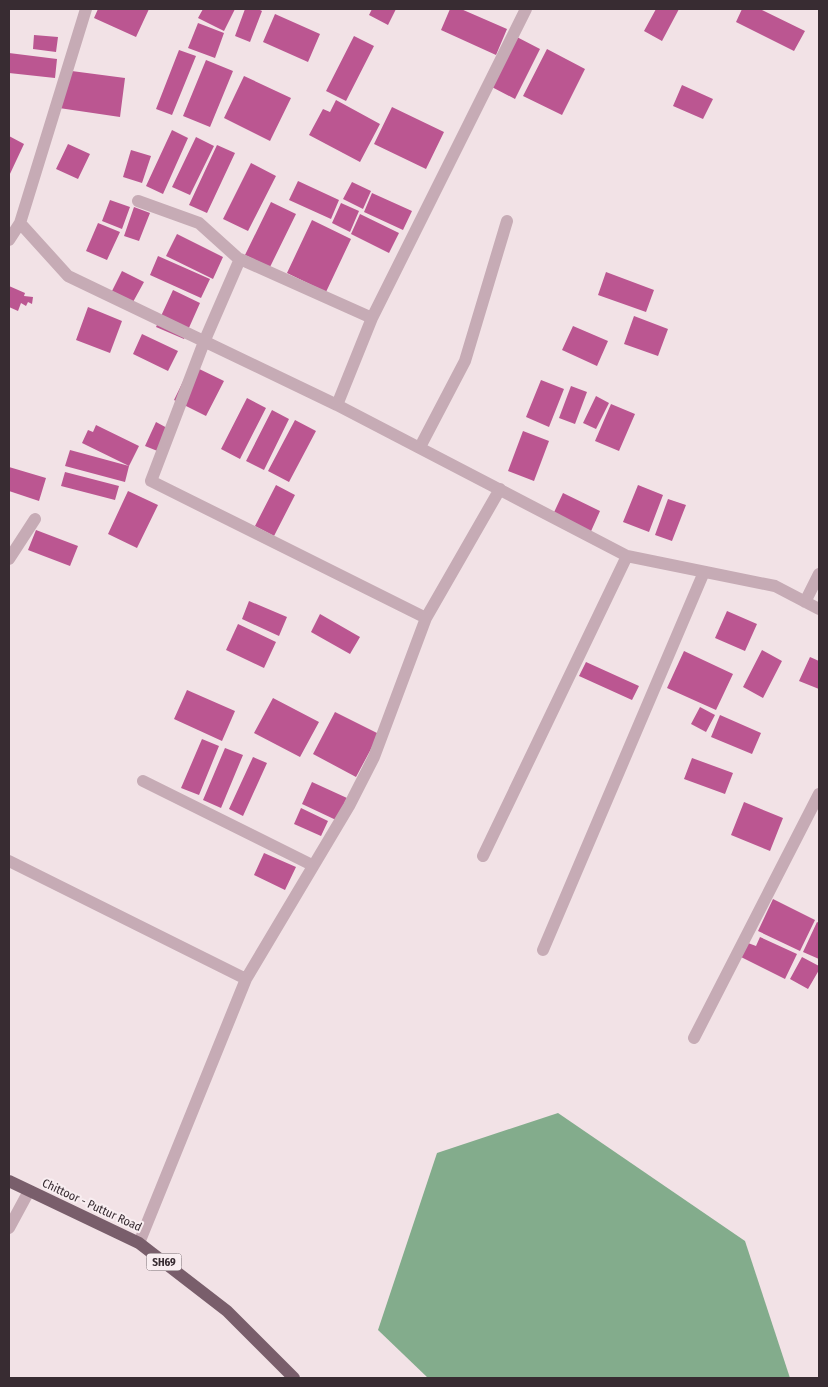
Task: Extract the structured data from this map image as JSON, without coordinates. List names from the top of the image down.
{
  "streets": {
    "main road": ["Chittoor - Puttur Road", "SH69"]
  }
}
